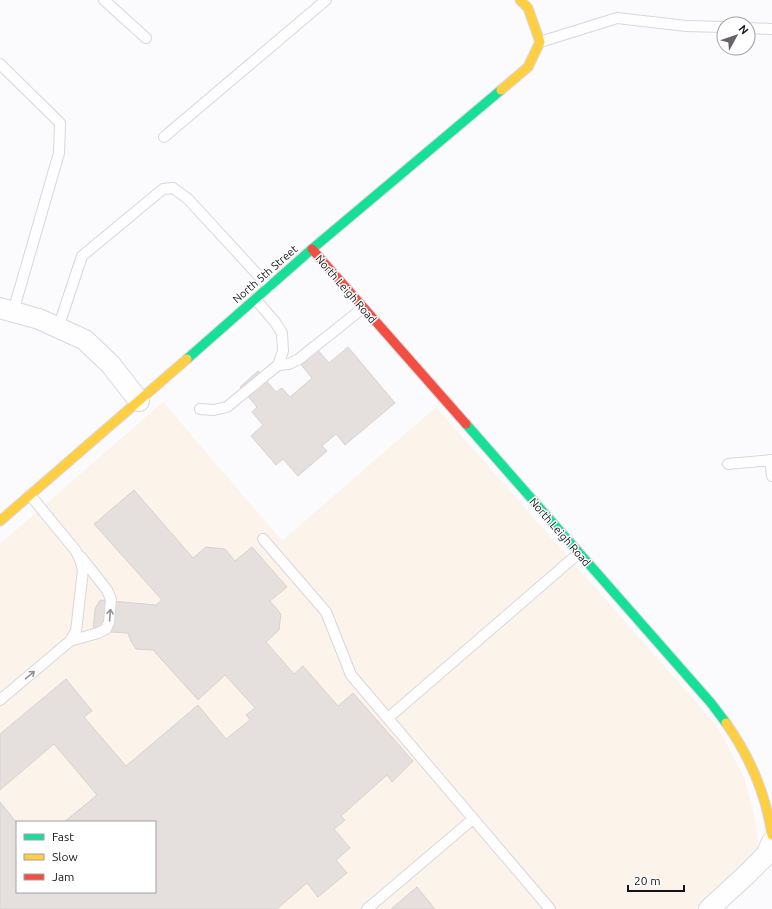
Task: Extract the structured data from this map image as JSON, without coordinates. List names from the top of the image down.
{
  "streets": {
    "street": ["North 5th Street", "North Leigh Road"]
  },
  "crossings": [
    ["North 5th Street", "North Leigh Road"]
  ],
  "legend": ["Fast", "Slow", "Jam"],
  "scale_bar": "20 m",
  "north": "top right"
}
